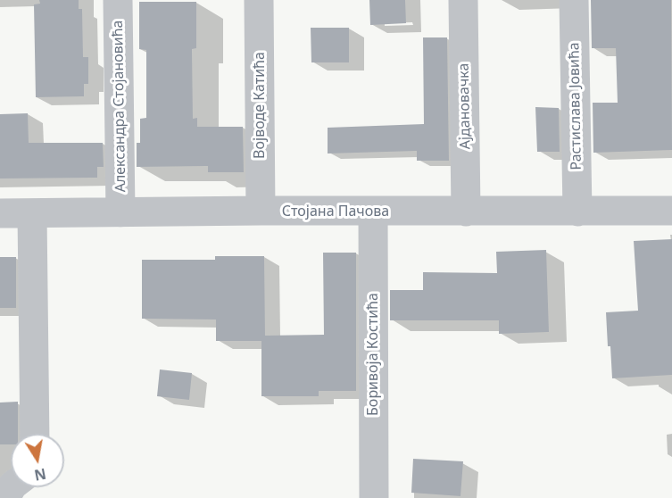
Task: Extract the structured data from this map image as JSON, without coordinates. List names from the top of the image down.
{
  "streets": {
    "street": [
      "Војводе Катића",
      "Александра Стојановића",
      "Ајдановачка",
      "Растислава Јовића",
      "Стојана Пачова",
      "Боривоја Костића"
    ]
  },
  "crossings": [
    ["Војводе Катића", "Стојана Пачова"],
    ["Александра Стојановића", "Стојана Пачова"],
    ["Ајдановачка", "Стојана Пачова"],
    ["Растислава Јовића", "Стојана Пачова"],
    ["Стојана Пачова", "Боривоја Костића"]
  ],
  "north": "bottom"
}
